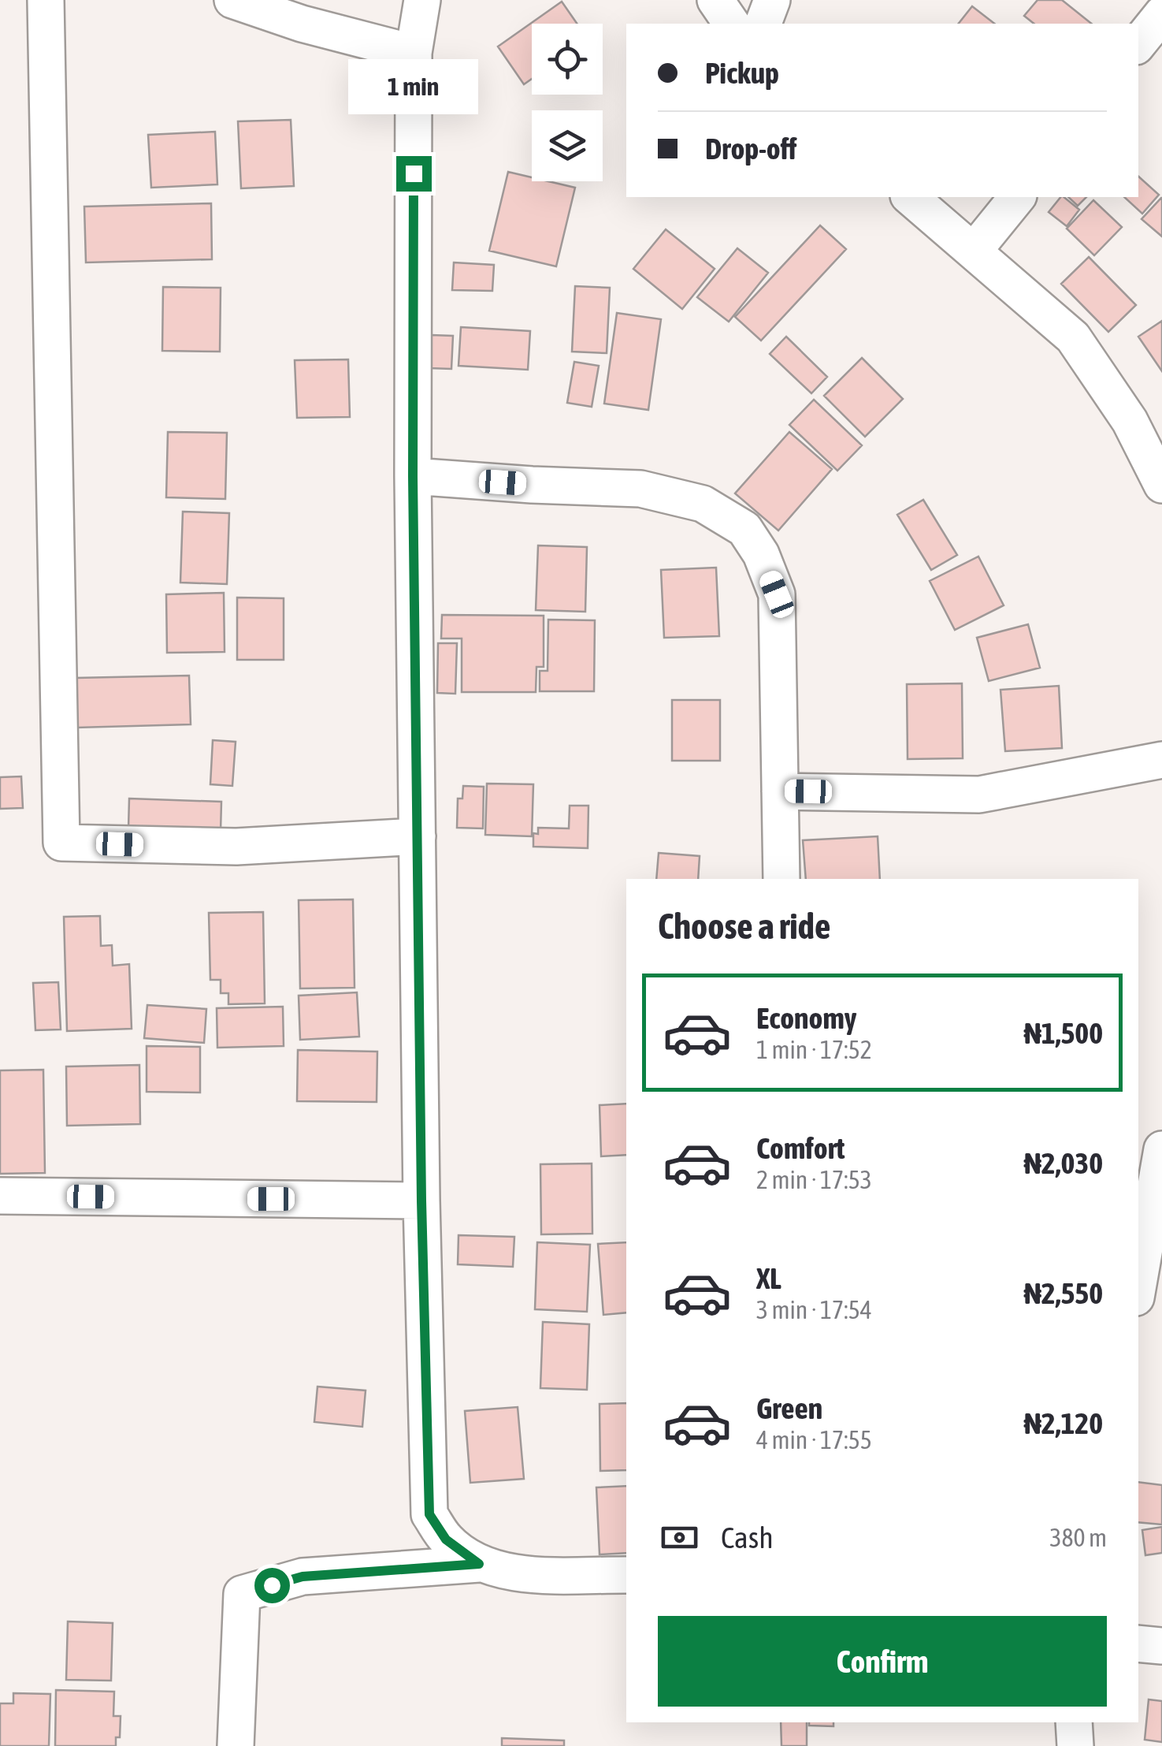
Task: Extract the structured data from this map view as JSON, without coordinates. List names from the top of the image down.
{
  "page": {
    "banner": ["Pickup", "Drop-off"],
    "bubble": "1 min",
    "heading": "Choose a ride",
    "list": [
      {
        "name": "Economy",
        "note": "1 min · 17:52",
        "value": "₦1,500"
      },
      {
        "name": "Comfort",
        "note": "2 min · 17:53",
        "value": "₦2,030"
      },
      {
        "name": "XL",
        "note": "3 min · 17:54",
        "value": "₦2,550"
      },
      {
        "name": "Green",
        "note": "4 min · 17:55",
        "value": "₦2,120"
      }
    ],
    "pay": ["Cash", "380 m"],
    "buttons": "Confirm"
  }
}
